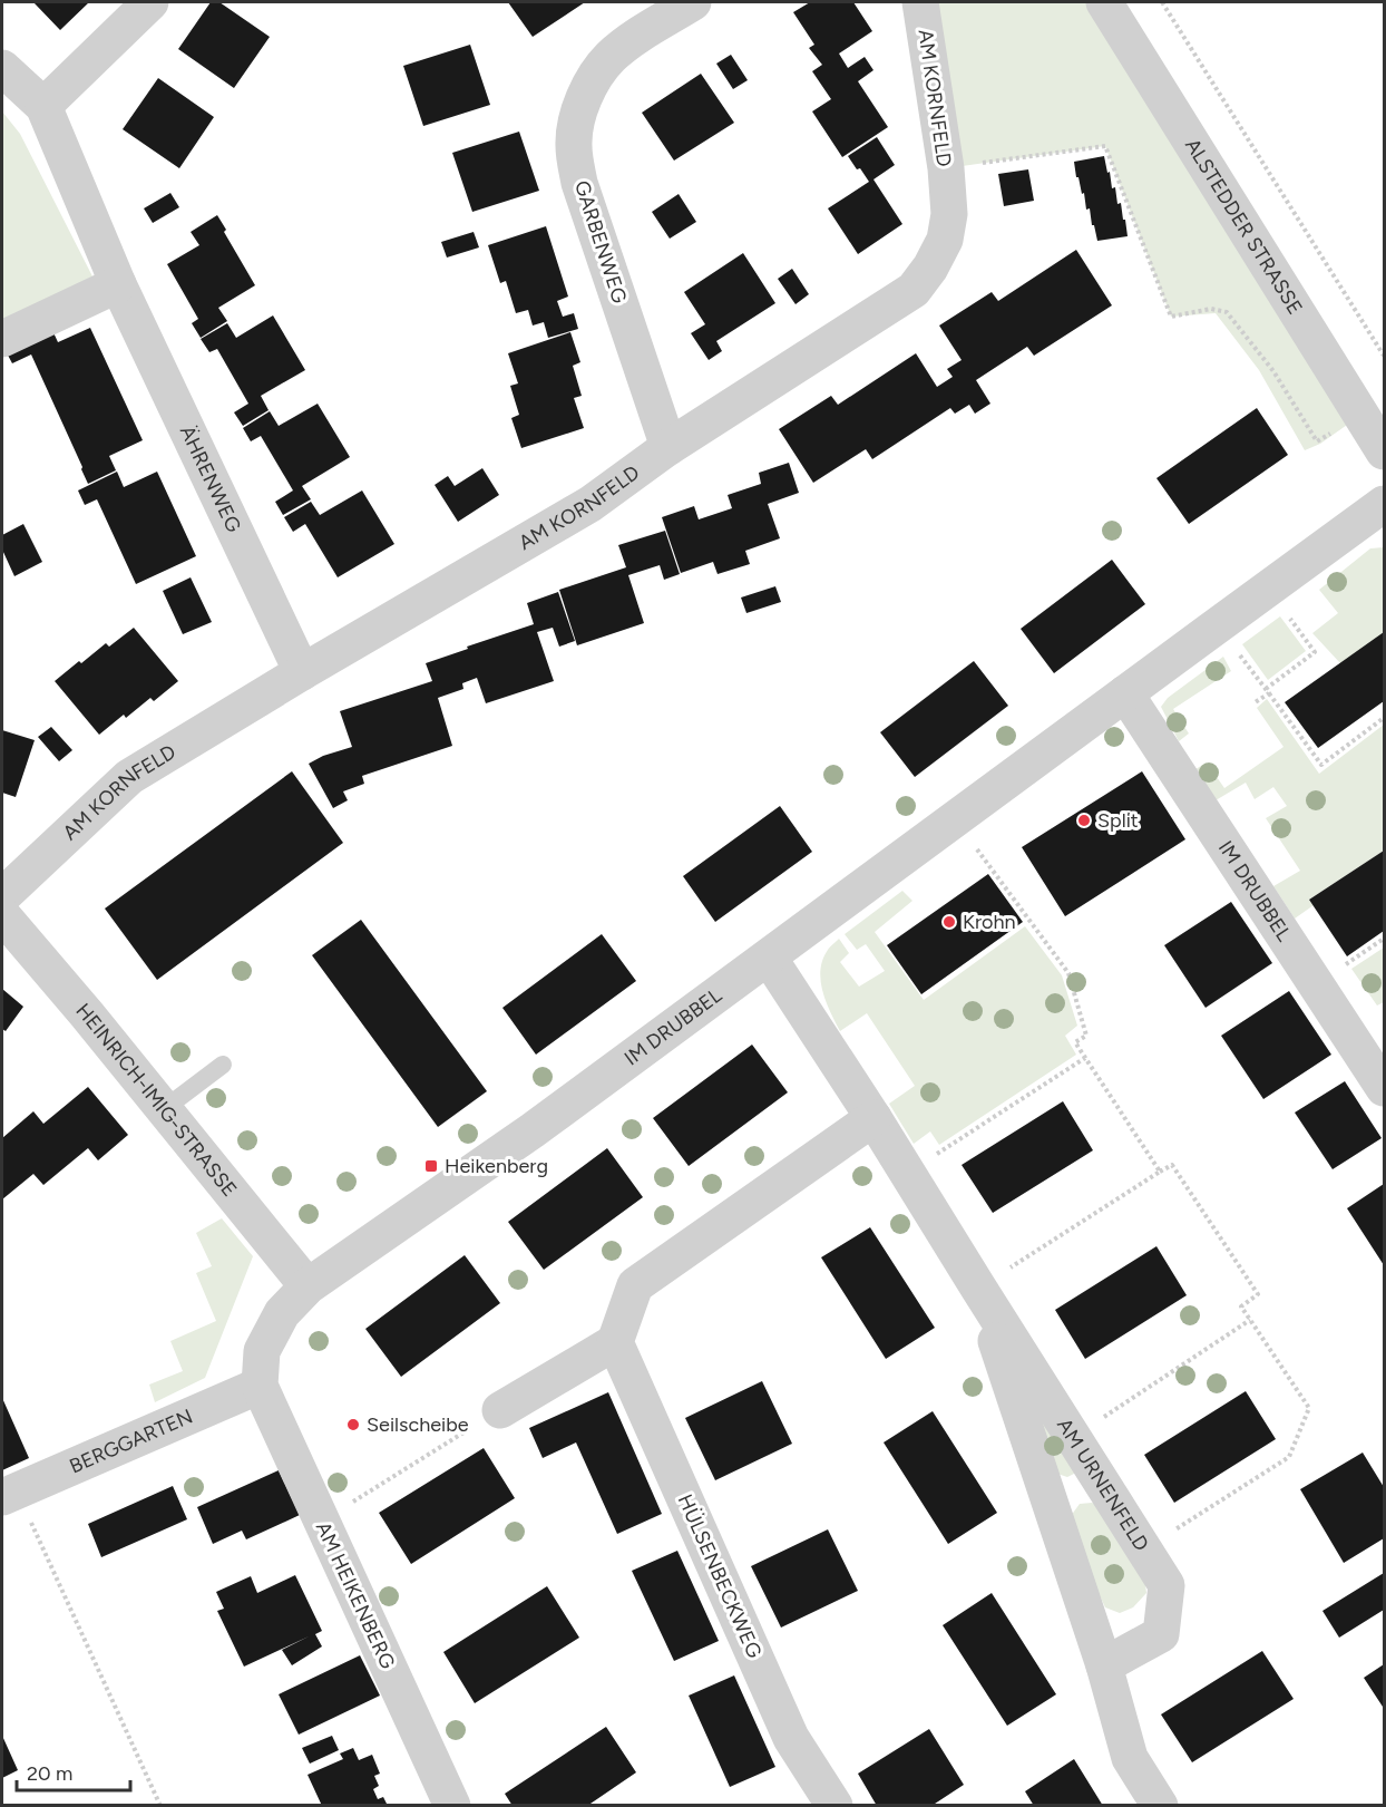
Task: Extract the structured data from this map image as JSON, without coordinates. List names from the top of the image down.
{
  "streets": {
    "street": [
      "AM KORNFELD",
      "ALSTEDDER STRASSE",
      "GARBENWEG",
      "ÄHRENWEG",
      "IM DRUBBEL",
      "HEINRICH-IMIG-STRASSE",
      "BERGGARTEN",
      "AM URNENFELD",
      "HÜLSENBECKWEG",
      "AM HEIKENBERG"
    ]
  },
  "crossings": [
    ["AM KORNFELD", "GARBENWEG"],
    ["AM KORNFELD", "ÄHRENWEG"],
    ["IM DRUBBEL", "HEINRICH-IMIG-STRASSE"],
    ["IM DRUBBEL", "BERGGARTEN"],
    ["IM DRUBBEL", "AM URNENFELD"],
    ["IM DRUBBEL", "AM HEIKENBERG"],
    ["BERGGARTEN", "AM HEIKENBERG"]
  ],
  "places": {
    "other": ["Split", "Krohn", "Seilscheibe"],
    "transit": ["Heikenberg"]
  },
  "scale_bar": "20 m"
}
